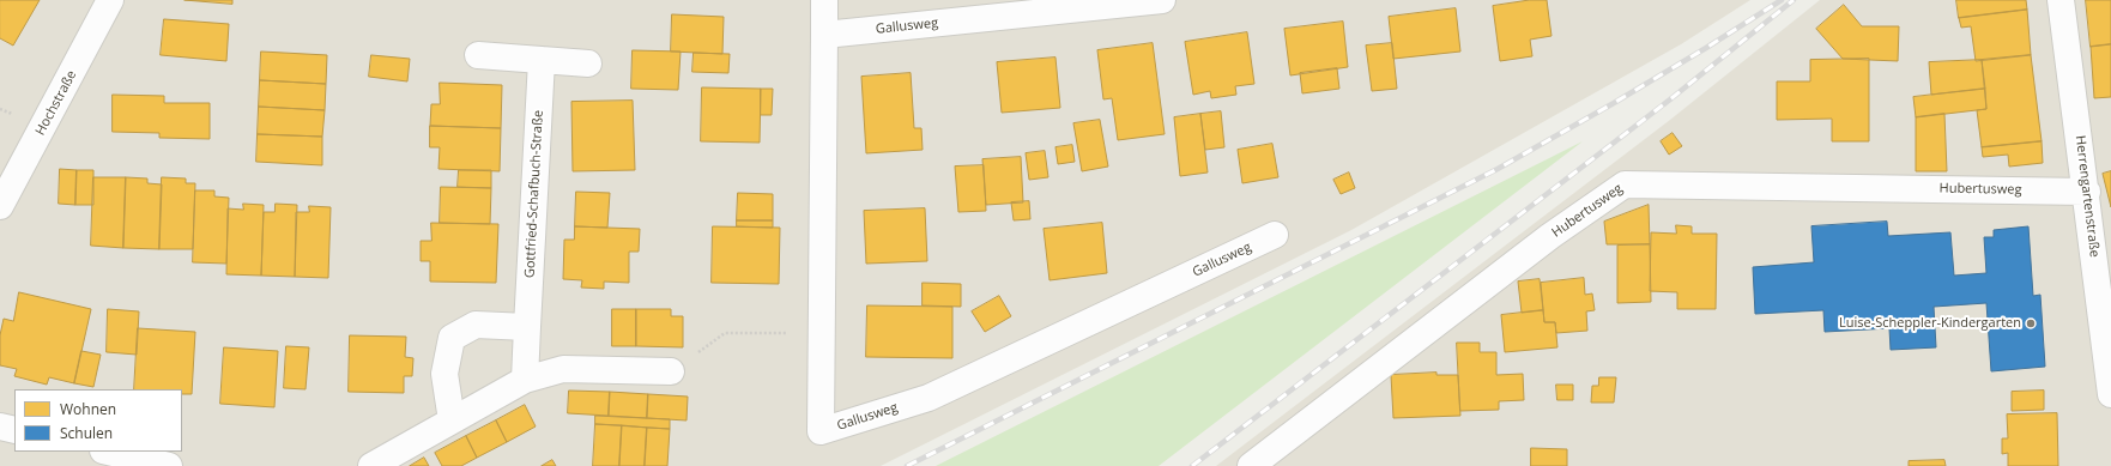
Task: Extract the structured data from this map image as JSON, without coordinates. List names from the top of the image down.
{
  "streets": {
    "street": [
      "Gallusweg",
      "Hochstraße",
      "Hubertusweg",
      "Gottfried-Schafbuch-Straße",
      "Herrengartenstraße"
    ]
  },
  "crossings": [
    ["Hubertusweg", "Herrengartenstraße"]
  ],
  "places": ["Luise-Scheppler-Kindergarten"],
  "legend": ["Wohnen", "Schulen"]
}
